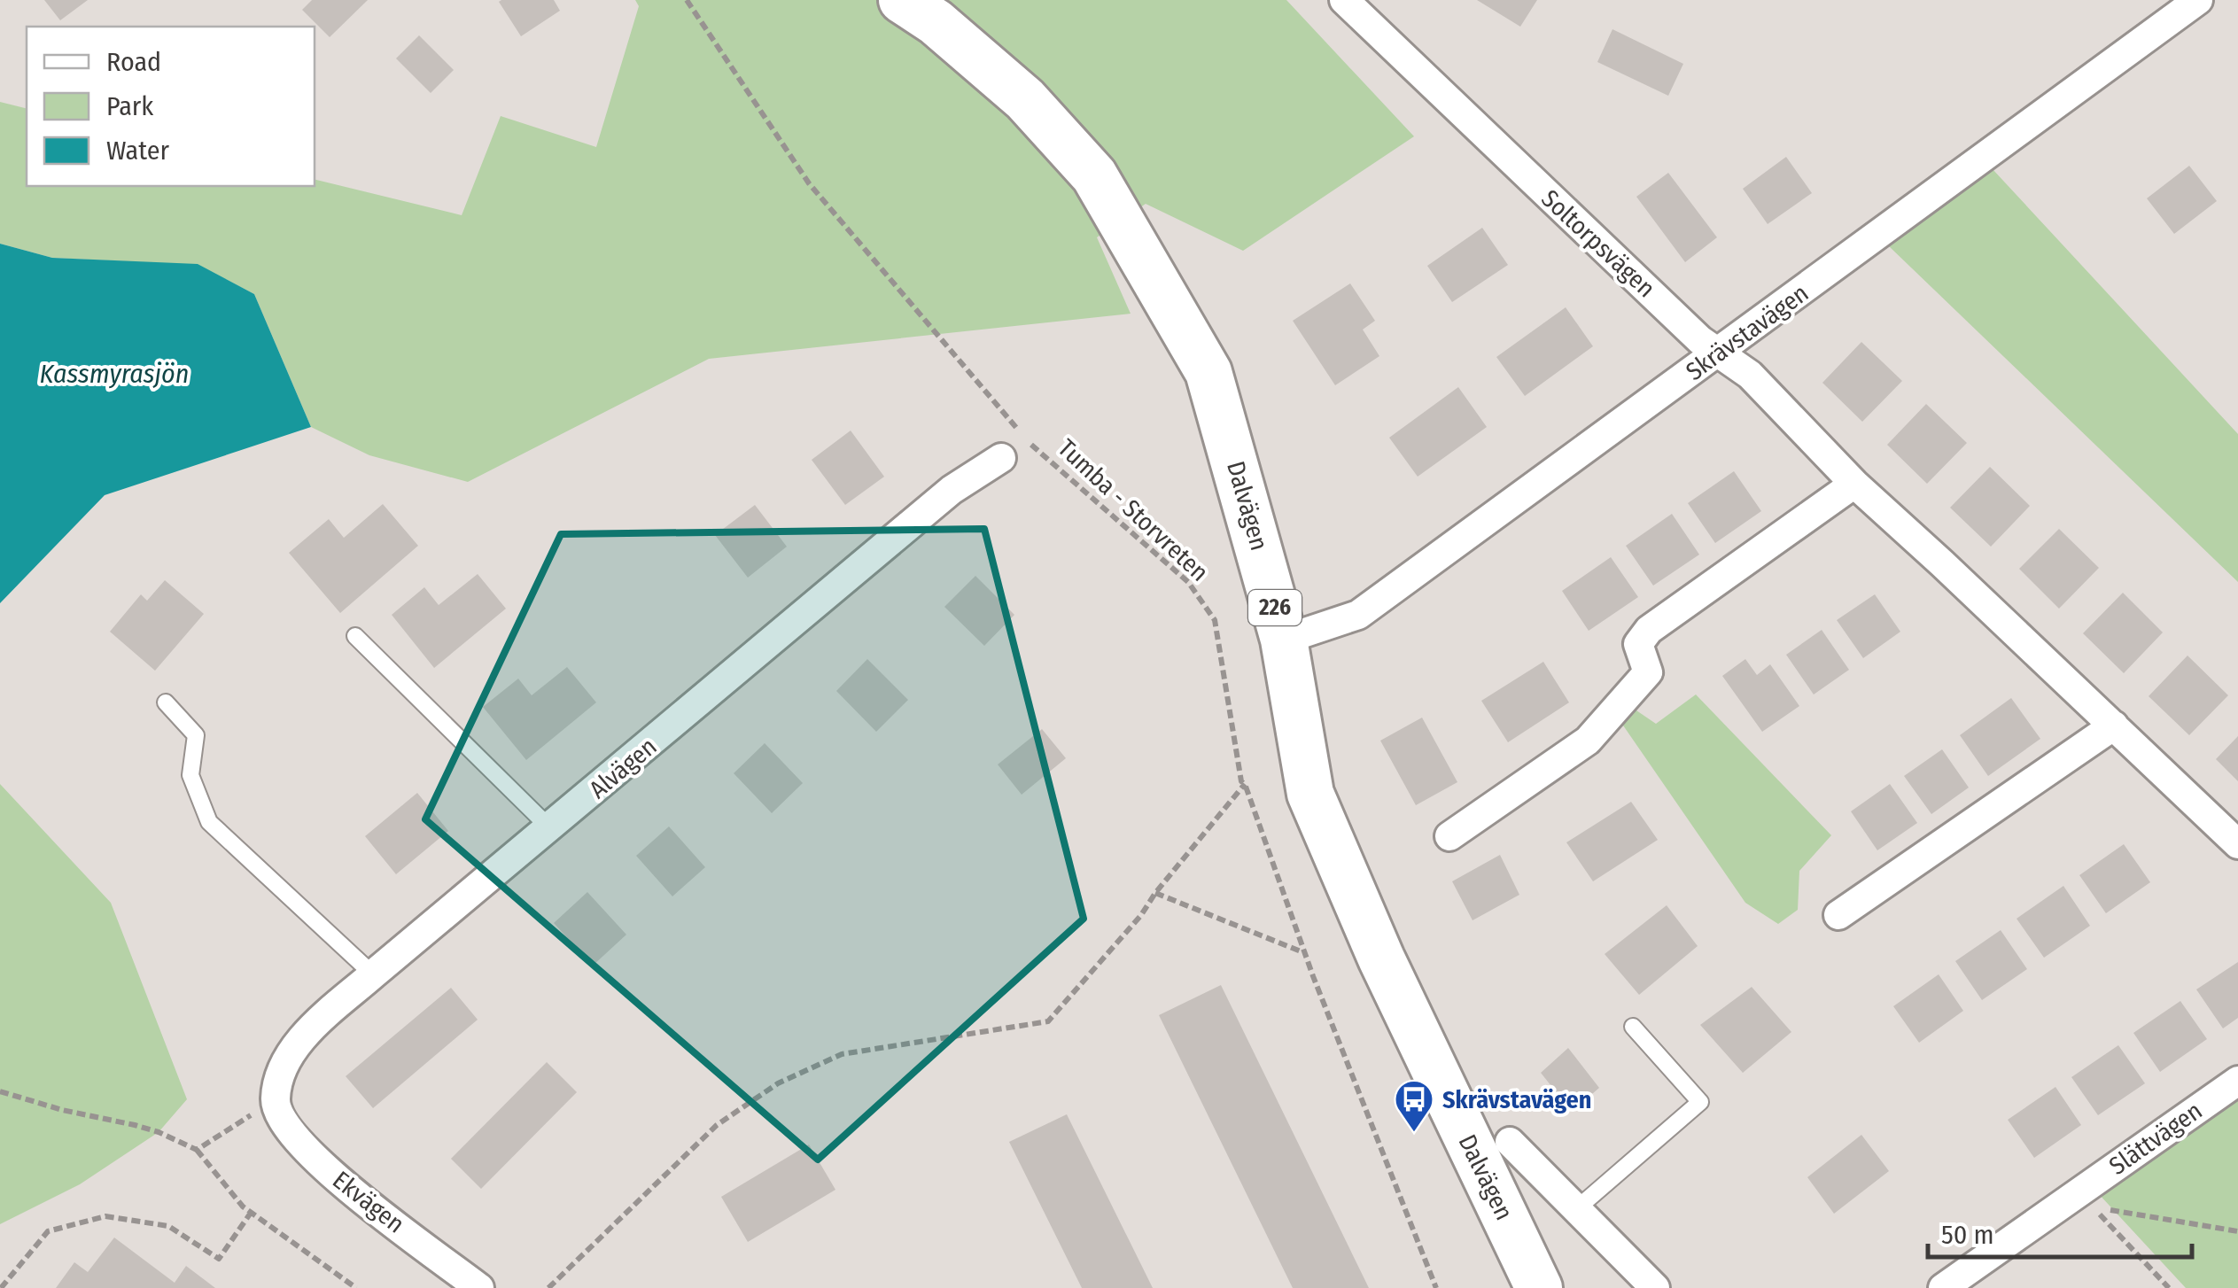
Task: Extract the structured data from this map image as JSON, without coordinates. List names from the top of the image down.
{
  "streets": {
    "main road": ["Dalvägen", "226"],
    "street": [
      "Soltorpsvägen",
      "Skrävstavägen",
      "Alvägen",
      "Slättvägen",
      "Ekvägen"
    ],
    "path": ["Tumba - Storvreten"]
  },
  "crossings": [
    ["Soltorpsvägen", "Skrävstavägen"],
    ["Skrävstavägen", "Dalvägen"],
    ["Alvägen", "Ekvägen"]
  ],
  "water": ["Kassmyrasjön"],
  "places": {
    "bus stop": ["Skrävstavägen"]
  },
  "legend": ["Road", "Park", "Water"],
  "scale_bar": "50 m"
}
